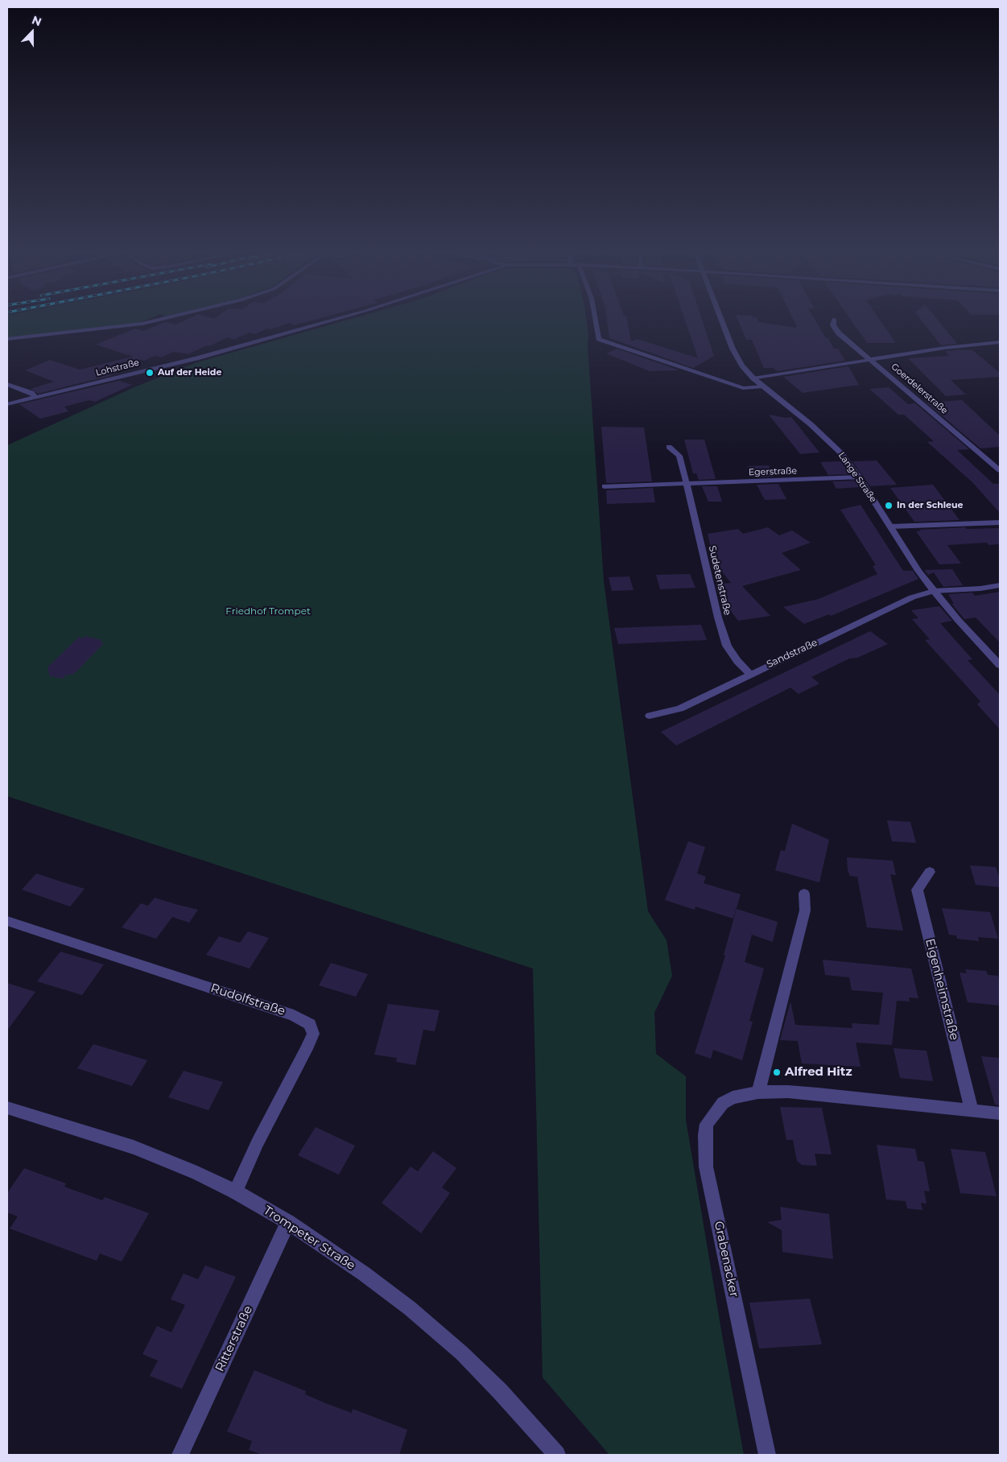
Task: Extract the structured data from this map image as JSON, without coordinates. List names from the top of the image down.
{
  "streets": {
    "street": [
      "Lohstraße",
      "Goerdelerstraße",
      "Egerstraße",
      "Lange Straße",
      "Sudetenstraße",
      "Sandstraße",
      "Eigenheimstraße",
      "Rudolfstraße",
      "Trompeter Straße",
      "Grabenacker",
      "Ritterstraße"
    ]
  },
  "crossings": [
    ["Egerstraße", "Lange Straße"],
    ["Egerstraße", "Sudetenstraße"],
    ["Lange Straße", "Sandstraße"],
    ["Sudetenstraße", "Sandstraße"],
    ["Eigenheimstraße", "Grabenacker"],
    ["Rudolfstraße", "Trompeter Straße"],
    ["Trompeter Straße", "Ritterstraße"]
  ],
  "parks": ["Friedhof Trompet"],
  "places": ["Auf der Heide", "In der Schleue", "Alfred Hitz"],
  "north": "top"
}
